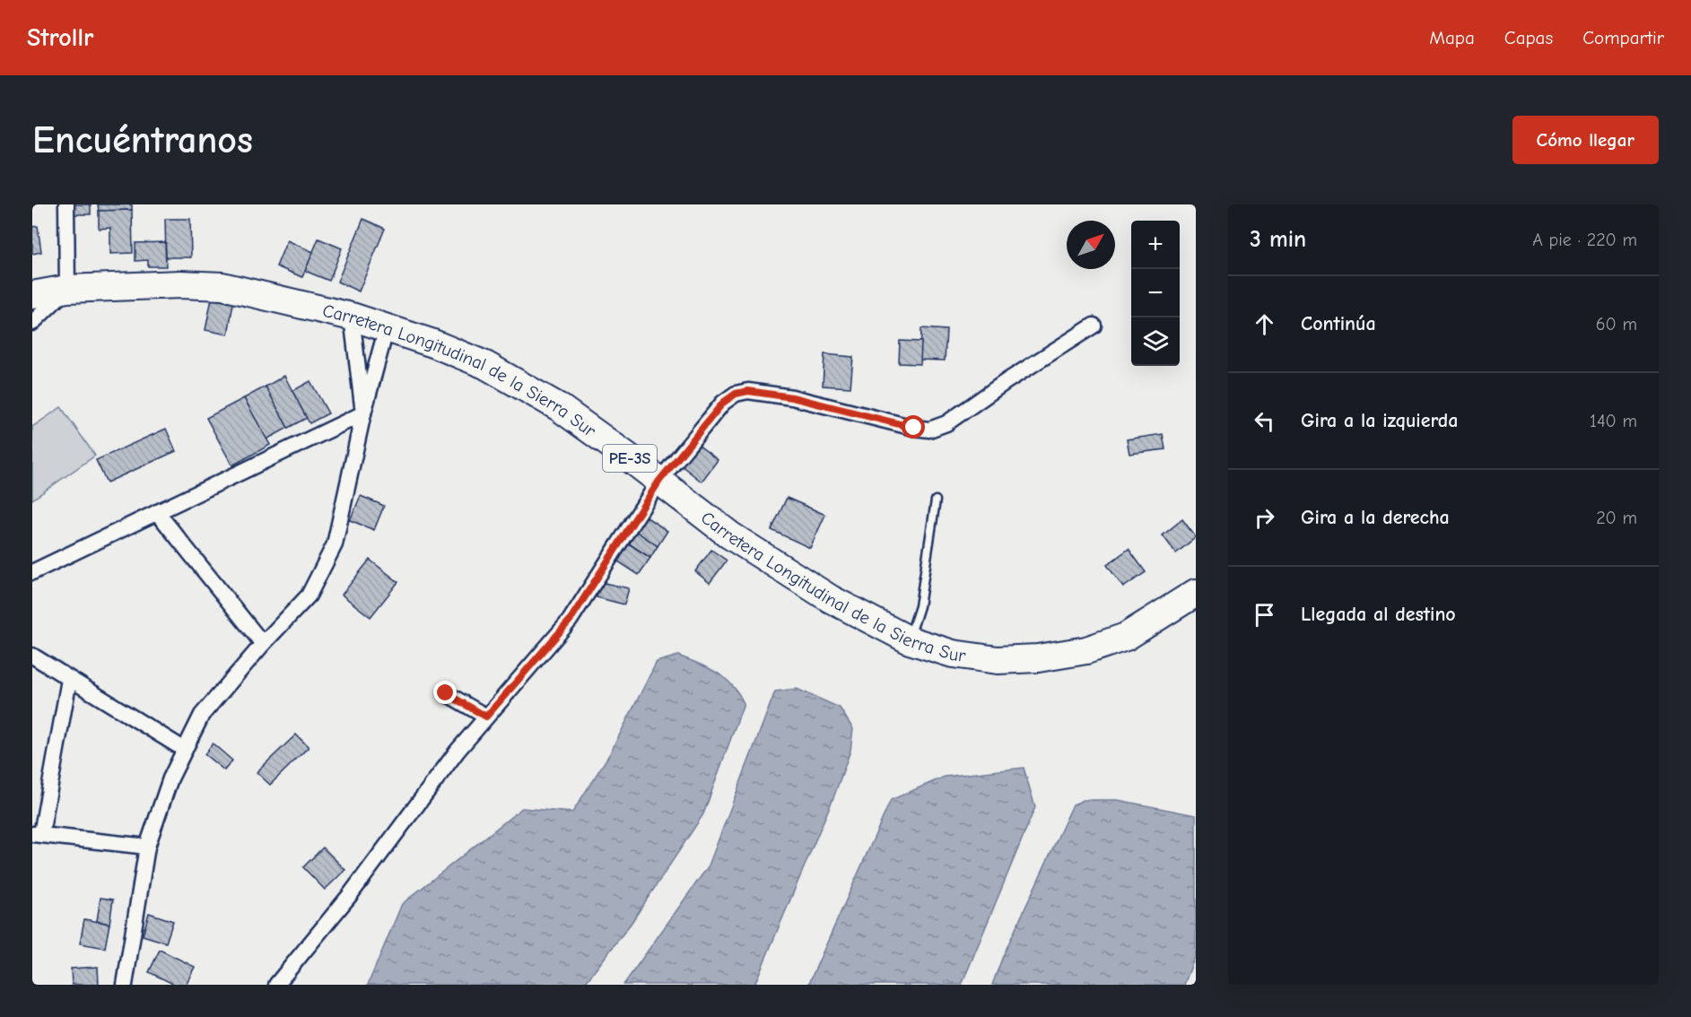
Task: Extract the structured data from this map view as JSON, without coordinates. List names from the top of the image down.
{
  "streets": {
    "highway": ["Carretera Longitudinal de la Sierra Sur", "PE-3S"]
  },
  "north": "top right",
  "page": {
    "header": "Strollr",
    "nav": ["Mapa", "Capas", "Compartir"],
    "buttons": "Cómo llegar",
    "title": "Encuéntranos",
    "heading": ["3 min", "A pie · 220 m"],
    "map_buttons": ["+", "−"],
    "list": [
      ["Continúa", "60 m"],
      ["Gira a la izquierda", "140 m"],
      ["Gira a la derecha", "20 m"],
      "Llegada al destino"
    ]
  }
}
